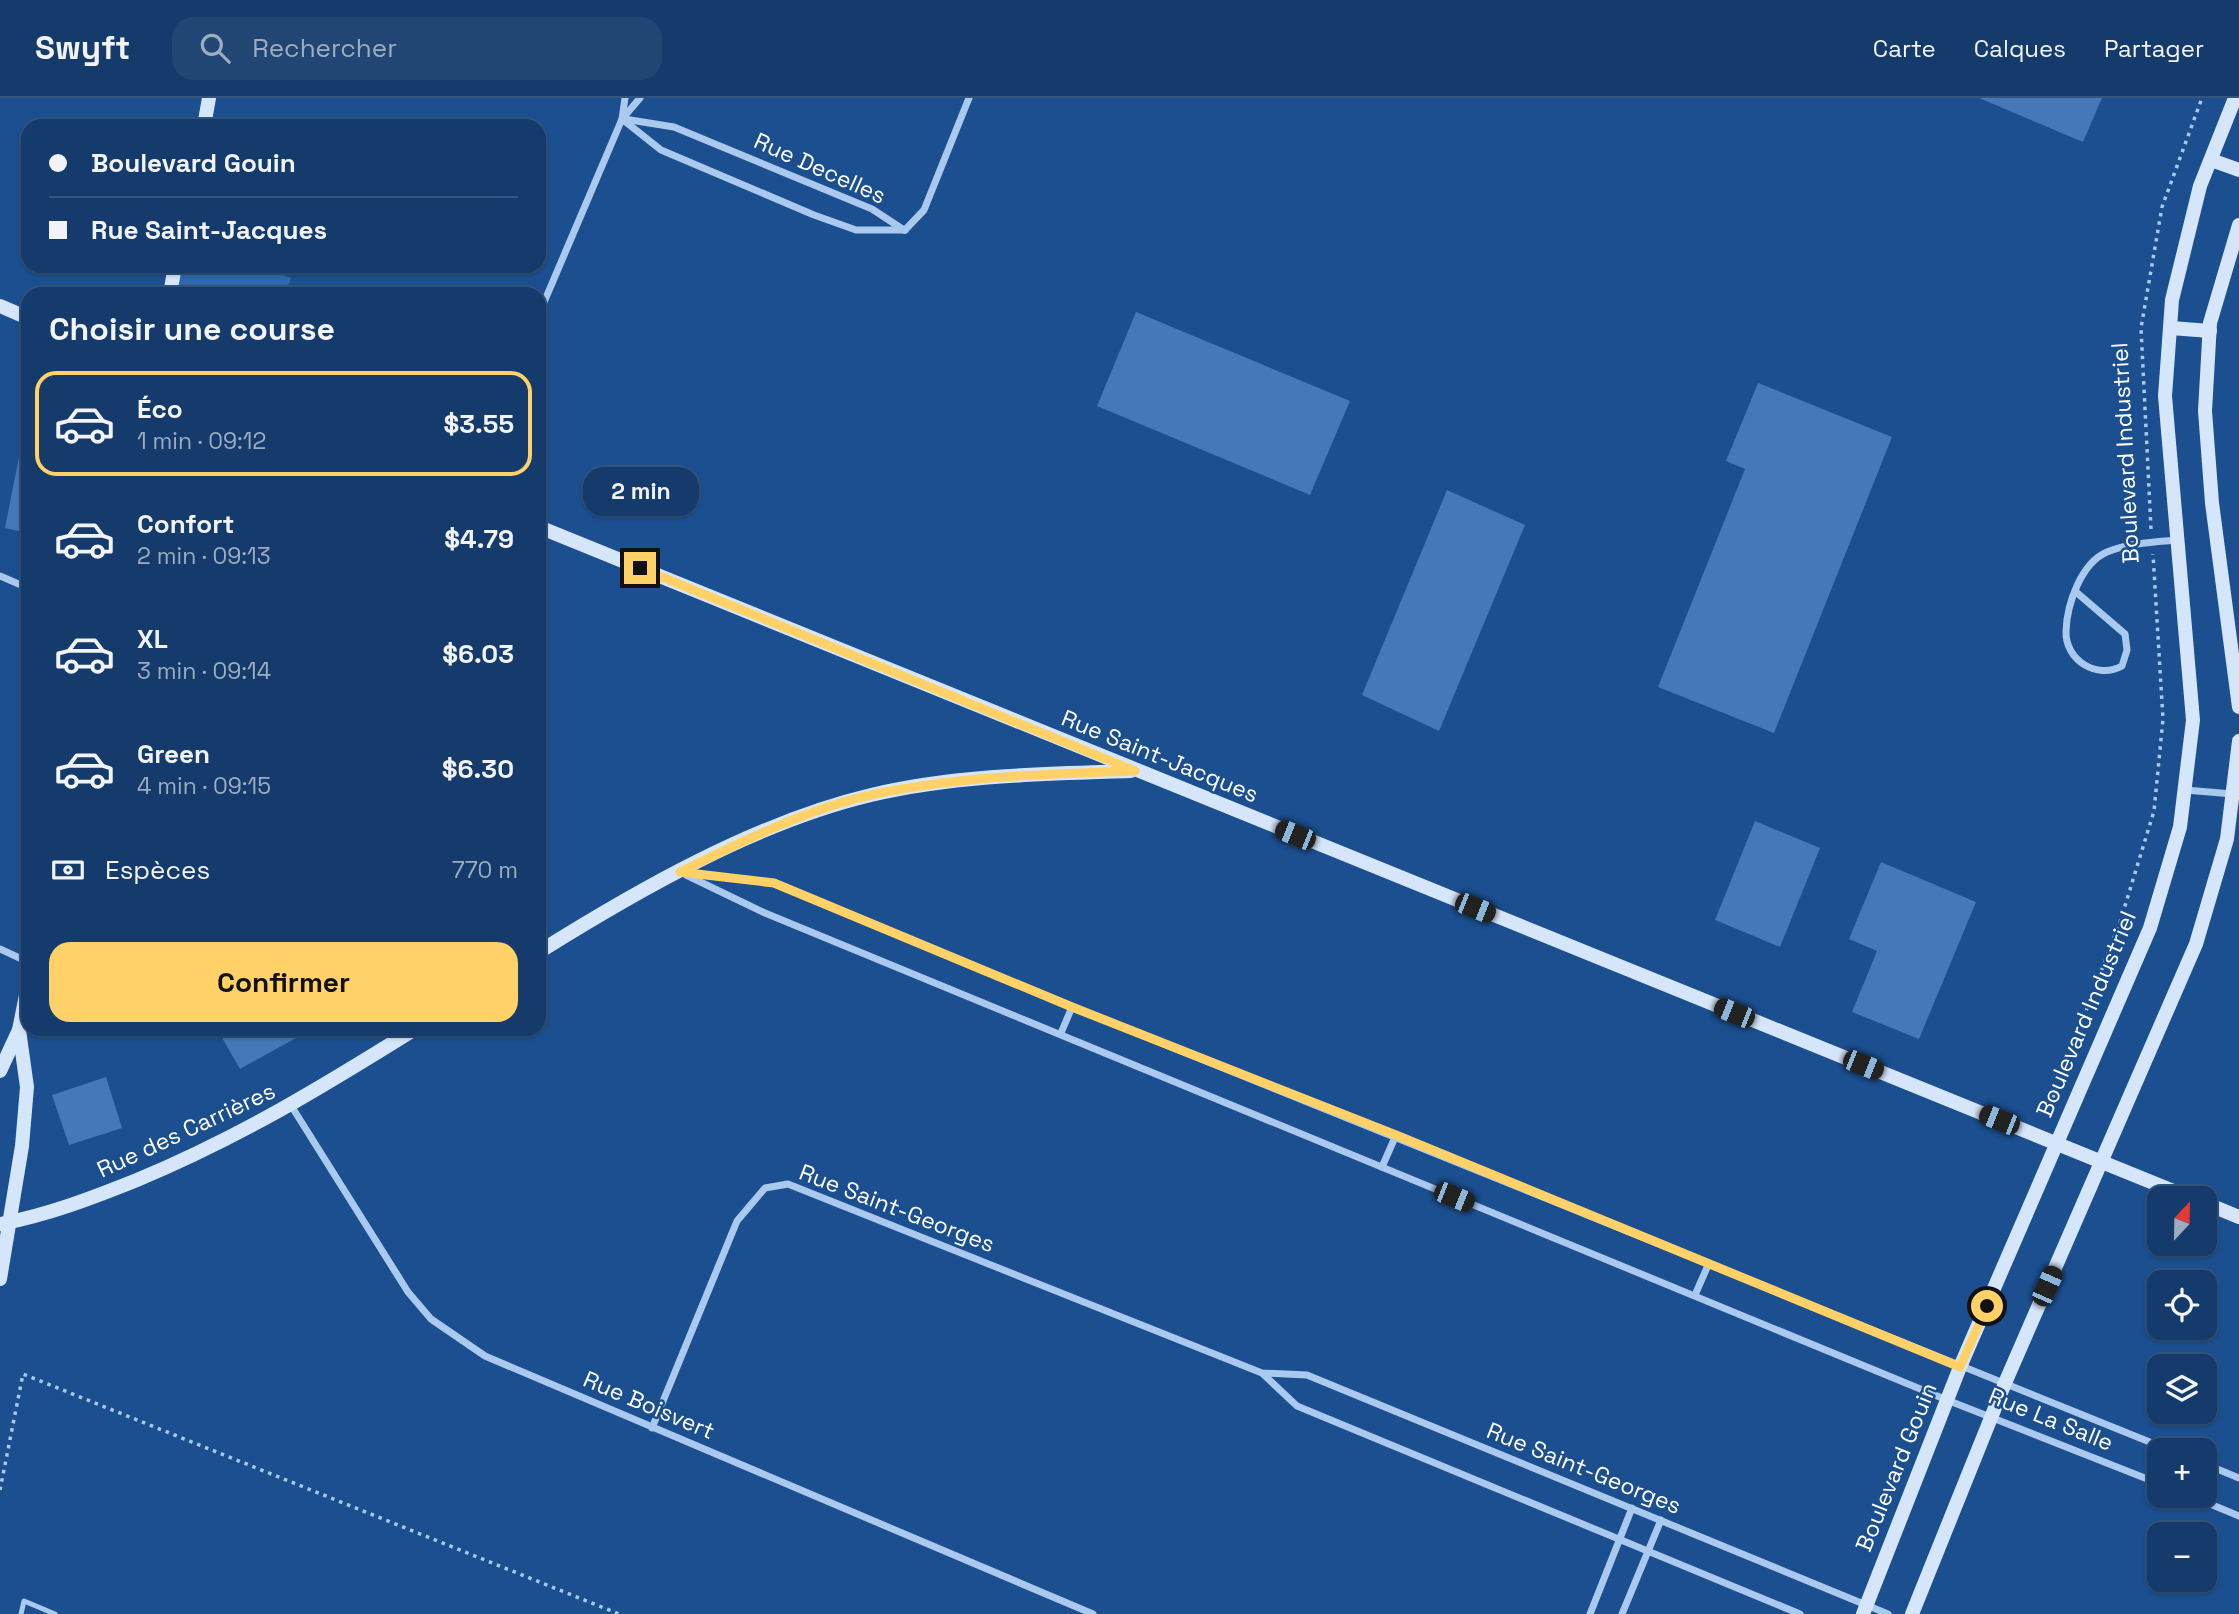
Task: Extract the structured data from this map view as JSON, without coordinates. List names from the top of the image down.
{
  "streets": {
    "street": [
      "Rue Decelles",
      "Boulevard Industriel",
      "Rue Saint-Jacques",
      "Rue des Carrières",
      "Rue Saint-Georges",
      "Rue Boisvert",
      "Rue La Salle",
      "Boulevard Gouin"
    ]
  },
  "crossings": [
    ["Boulevard Industriel", "Rue Saint-Jacques"],
    ["Boulevard Industriel", "Boulevard Gouin"],
    ["Rue Saint-Jacques", "Boulevard Gouin"],
    ["Rue des Carrières", "Rue Boisvert"],
    ["Rue Saint-Georges", "Rue Boisvert"],
    ["Rue Saint-Georges", "Boulevard Gouin"],
    ["Rue La Salle", "Boulevard Gouin"]
  ],
  "north": "top",
  "page": {
    "header": "Swyft",
    "search": "Rechercher",
    "nav": ["Carte", "Calques", "Partager"],
    "banner": ["Boulevard Gouin", "Rue Saint-Jacques"],
    "heading": "Choisir une course",
    "list": [
      {
        "name": "Éco",
        "note": "1 min · 09:12",
        "value": "$3.55"
      },
      {
        "name": "Confort",
        "note": "2 min · 09:13",
        "value": "$4.79"
      },
      {
        "name": "XL",
        "note": "3 min · 09:14",
        "value": "$6.03"
      },
      {
        "name": "Green",
        "note": "4 min · 09:15",
        "value": "$6.30"
      }
    ],
    "bubble": "2 min",
    "pay": ["Espèces", "770 m"],
    "buttons": "Confirmer",
    "map_buttons": ["+", "−"]
  }
}
